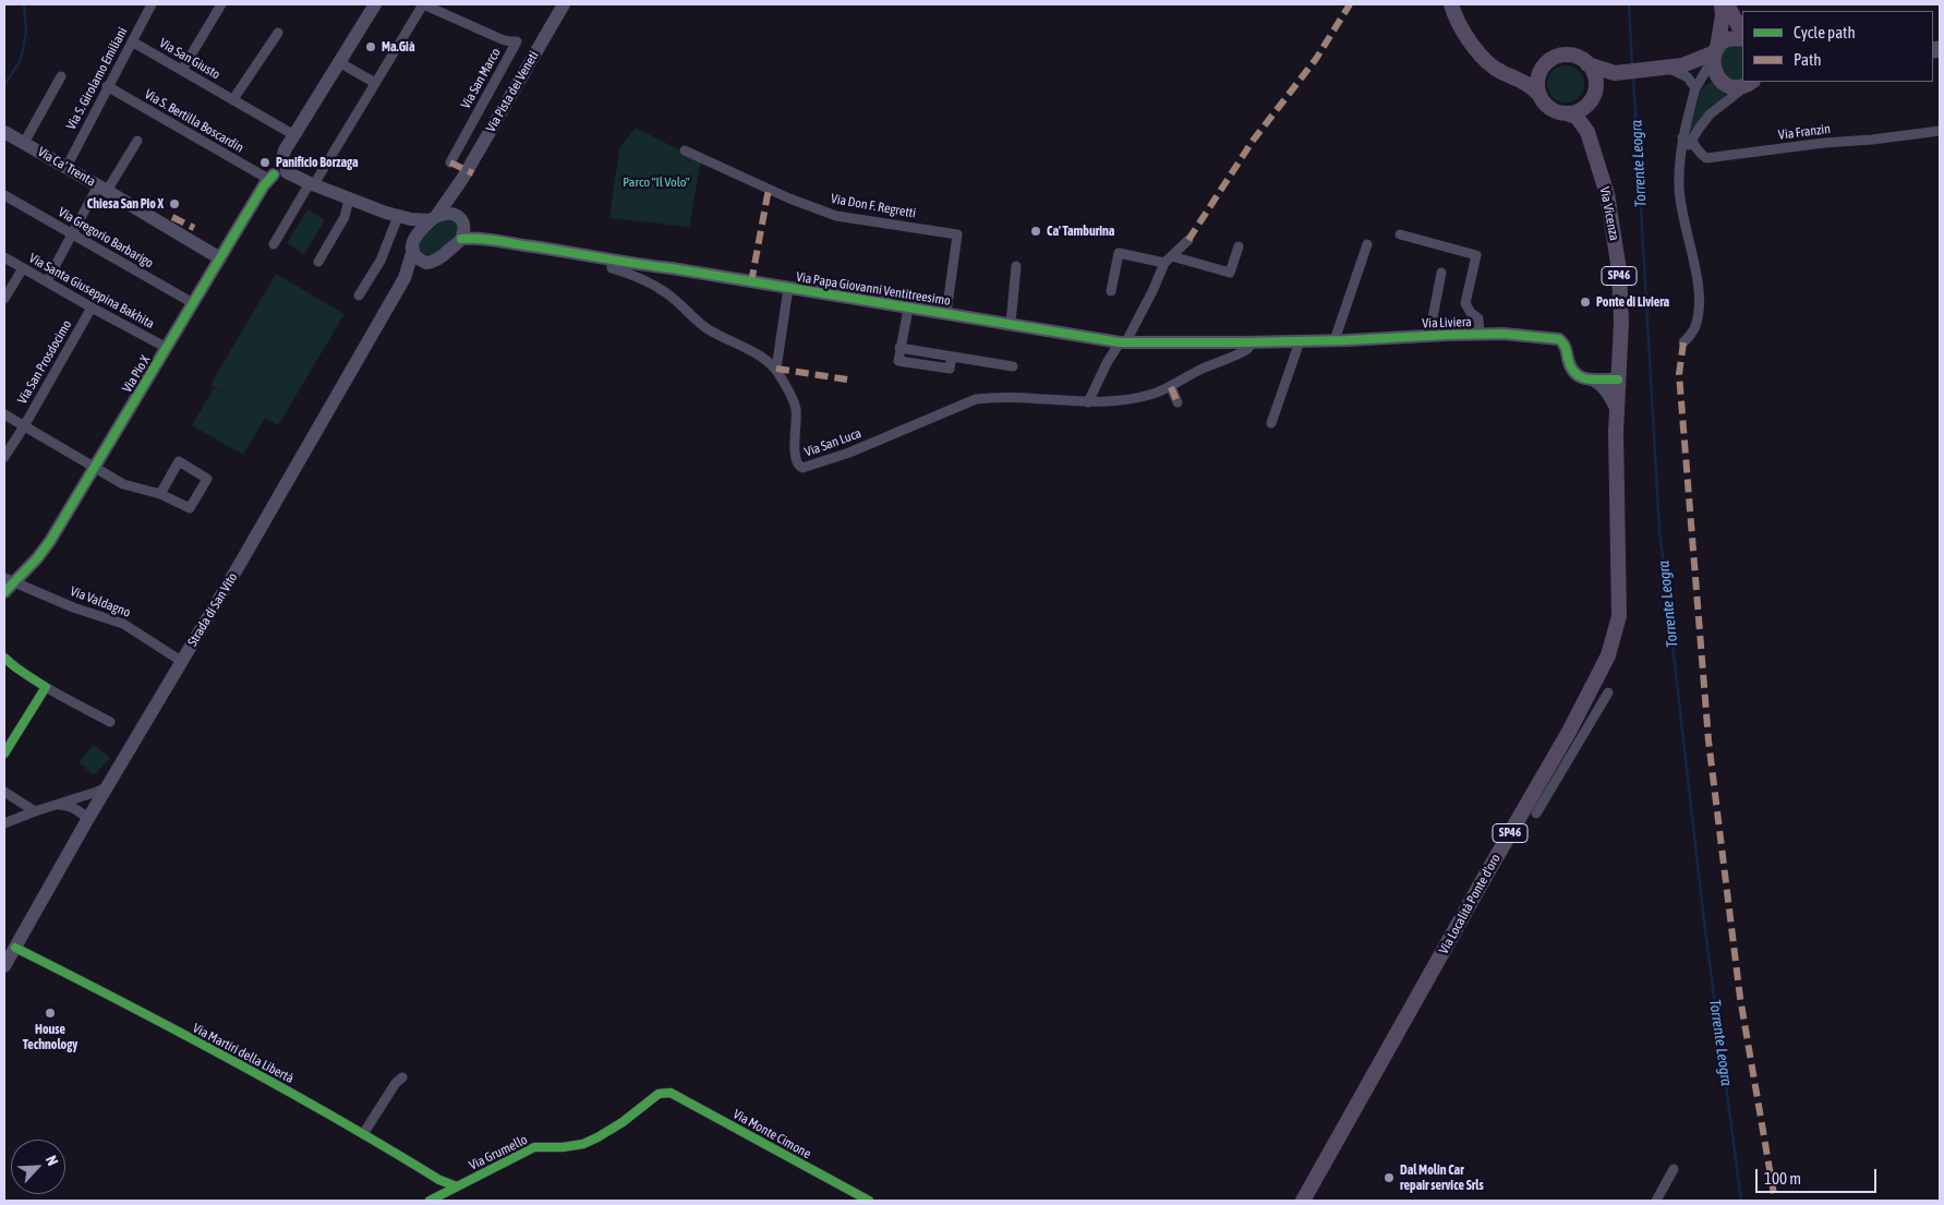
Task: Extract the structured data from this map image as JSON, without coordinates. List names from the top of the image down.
{
  "streets": {
    "main road": ["Via Vicenza", "SP46", "Via Località Ponte d'oro"],
    "street": [
      "Via San Giusto",
      "Via S. Girolamo Emiliani",
      "Via San Marco",
      "Via Pista dei Veneti",
      "Via S. Bertilla Boscardin",
      "Via Franzin",
      "Via Ca' Trenta",
      "Via Don F. Regretti",
      "Via Gregorio Barbarigo",
      "Via Papa Giovanni Ventitreesimo",
      "Via Santa Giuseppina Bakhita",
      "Via Liviera",
      "Via San Prosdocimo",
      "Via Pio X",
      "Via San Luca",
      "Via Valdagno",
      "Strada di San Vito",
      "Via Martiri della Libertà",
      "Via Monte Cimone",
      "Via Grumello"
    ]
  },
  "crossings": [
    ["Via San Giusto", "Via S. Girolamo Emiliani"],
    ["Via San Giusto", "Via Pio X"],
    ["Via S. Girolamo Emiliani", "Via S. Bertilla Boscardin"],
    ["Via S. Girolamo Emiliani", "Via Ca' Trenta"],
    ["Via San Marco", "Via Papa Giovanni Ventitreesimo"],
    ["Via Pista dei Veneti", "Via Papa Giovanni Ventitreesimo"],
    ["Via Pista dei Veneti", "Strada di San Vito"],
    ["Via S. Bertilla Boscardin", "Via Papa Giovanni Ventitreesimo"],
    ["Via S. Bertilla Boscardin", "Via Pio X"],
    ["Via Ca' Trenta", "Via Pio X"],
    ["Via Don F. Regretti", "Via Papa Giovanni Ventitreesimo"],
    ["Via Vicenza", "SP46"],
    ["Via Vicenza", "Via Liviera"],
    ["Via Vicenza", "Via Località Ponte d'oro"],
    ["Via Gregorio Barbarigo", "Via Pio X"],
    ["Via Papa Giovanni Ventitreesimo", "Via Liviera"],
    ["Via Papa Giovanni Ventitreesimo", "Via Pio X"],
    ["Via Papa Giovanni Ventitreesimo", "Via San Luca"],
    ["Via Papa Giovanni Ventitreesimo", "Strada di San Vito"],
    ["Via Santa Giuseppina Bakhita", "Via San Prosdocimo"],
    ["Via Santa Giuseppina Bakhita", "Via Pio X"],
    ["Via Liviera", "Via San Luca"],
    ["Via Pio X", "Via Valdagno"],
    ["Via Valdagno", "Strada di San Vito"],
    ["Strada di San Vito", "Via Martiri della Libertà"],
    ["Via Martiri della Libertà", "Via Grumello"],
    ["Via Monte Cimone", "Via Grumello"]
  ],
  "water": ["Torrente Leogra"],
  "parks": ["Parco \"Il Volo\""],
  "places": [
    "Ma.Già",
    "Panificio Borzaga",
    "Chiesa San Pio X",
    "Ca' Tamburina",
    "Ponte di Liviera",
    "House Technology",
    "Dal Molin Car repair service Srls"
  ],
  "legend": ["Cycle path", "Path"],
  "scale_bar": "100 m",
  "north": "top right"
}
